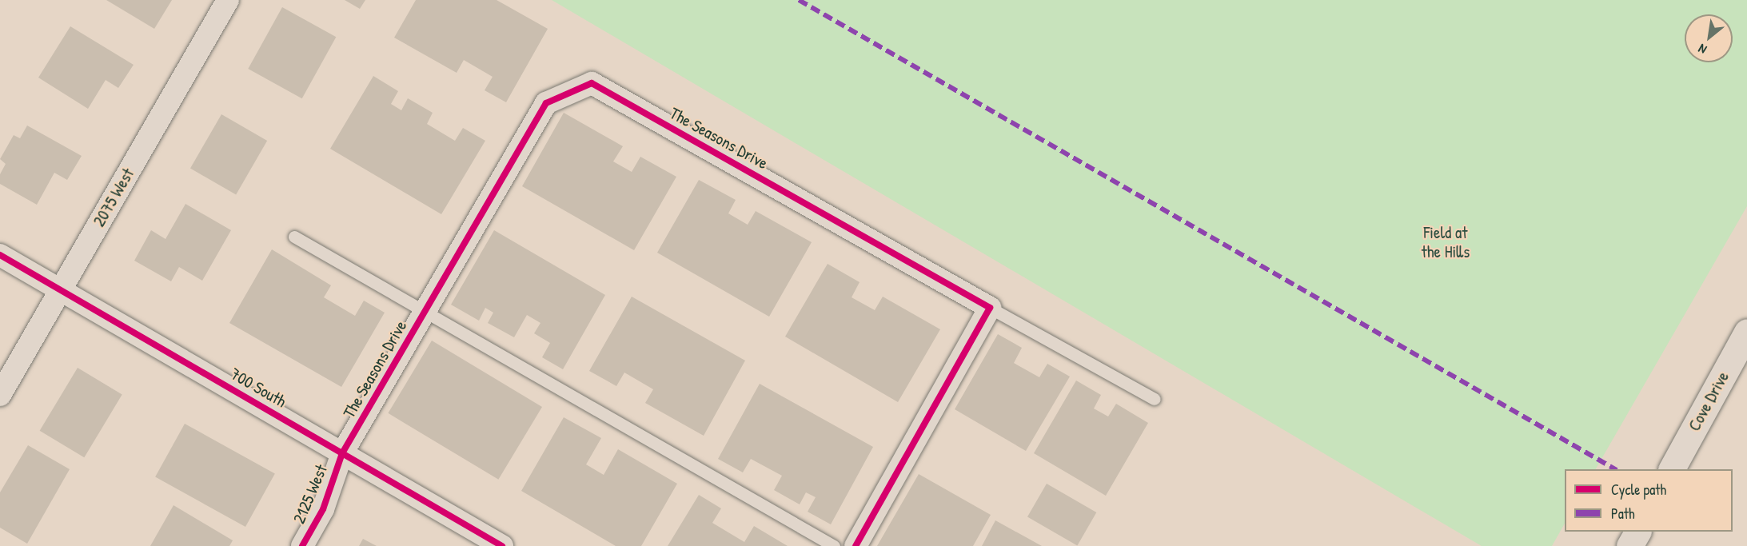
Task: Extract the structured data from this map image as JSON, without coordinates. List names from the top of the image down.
{
  "streets": {
    "main road": ["Cove Drive"],
    "street": [
      "The Seasons Drive",
      "2075 West",
      "700 South",
      "2125 West"
    ]
  },
  "crossings": [
    ["The Seasons Drive", "700 South"],
    ["The Seasons Drive", "2125 West"],
    ["2075 West", "700 South"],
    ["700 South", "2125 West"]
  ],
  "parks": ["Field at the Hills"],
  "legend": ["Cycle path", "Path"],
  "north": "bottom left"
}
